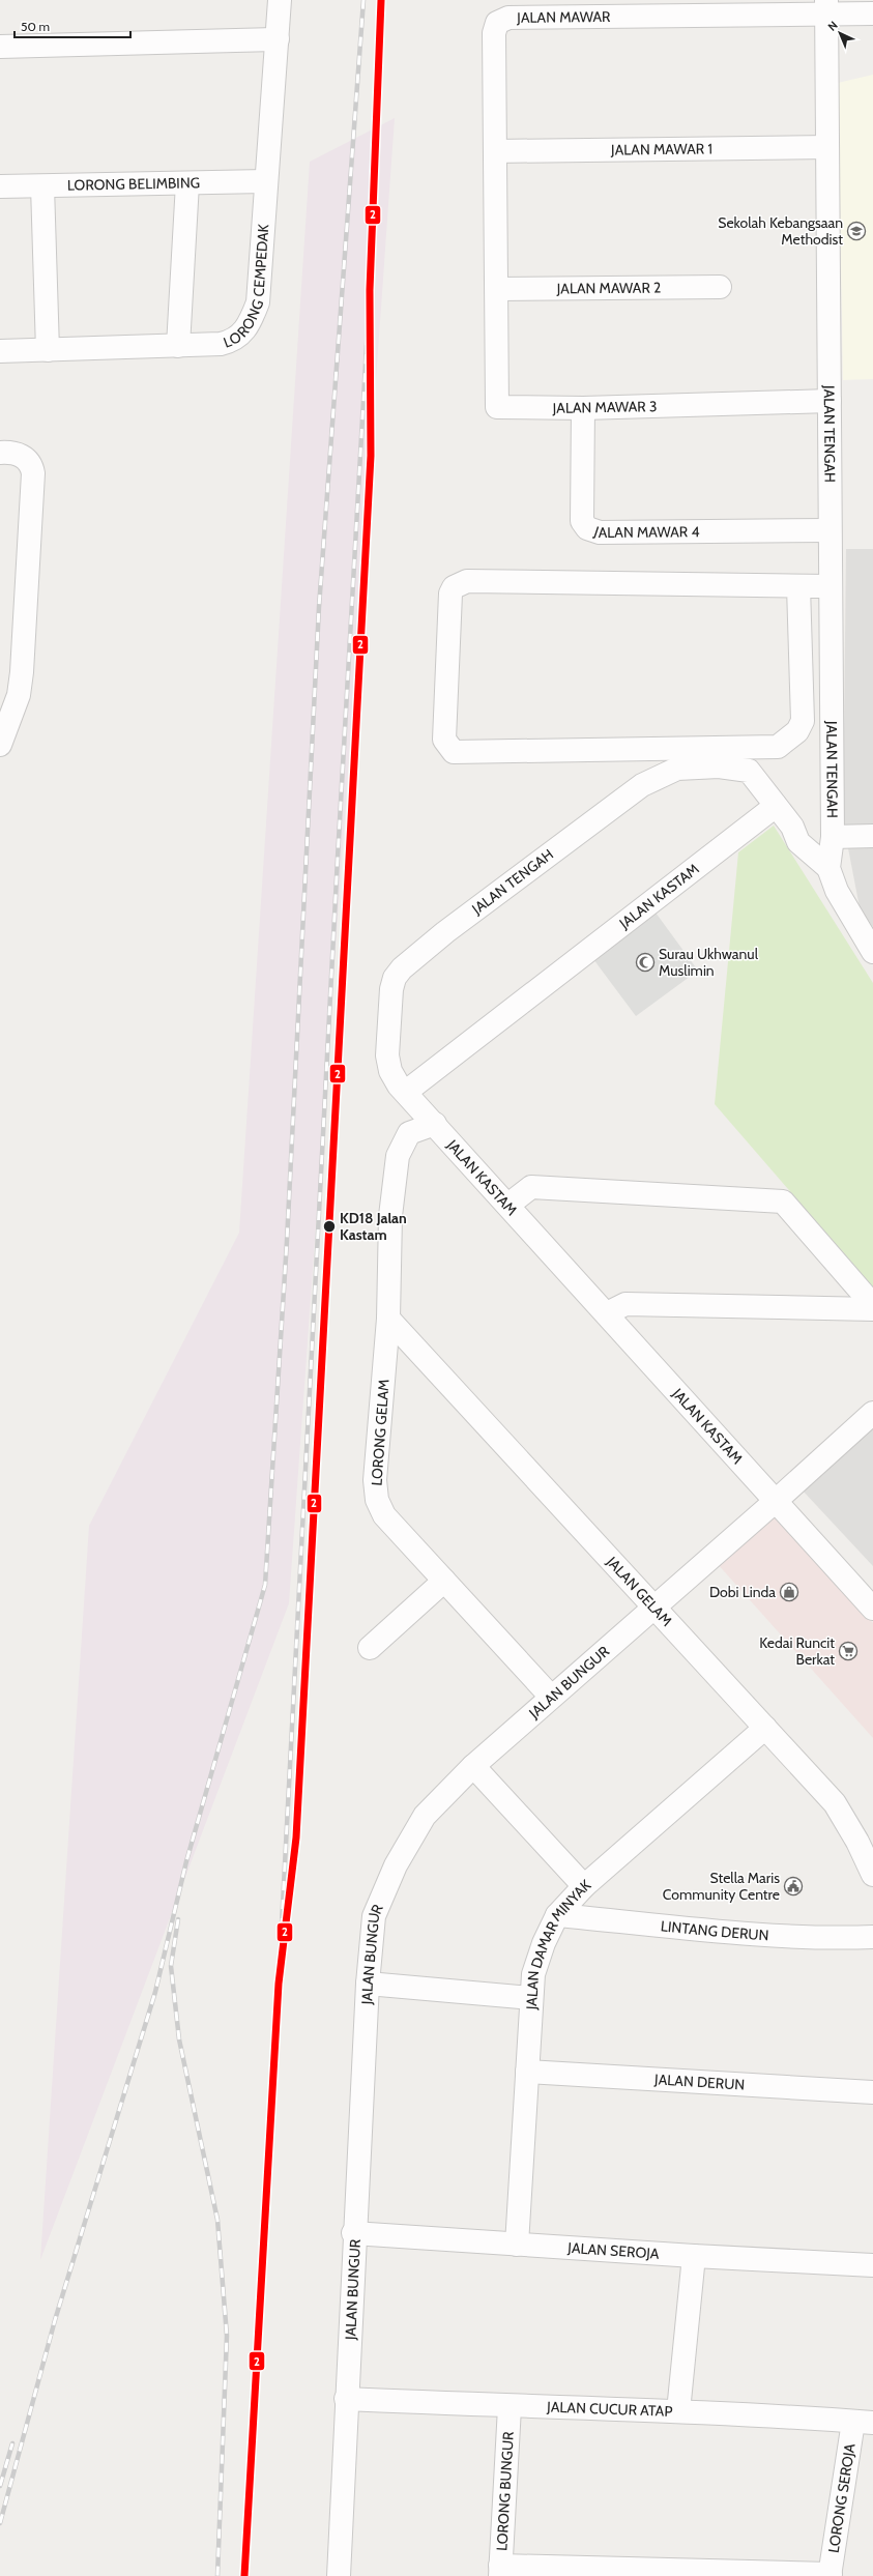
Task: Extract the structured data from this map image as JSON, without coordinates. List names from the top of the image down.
{
  "streets": {
    "street": [
      "JALAN MAWAR",
      "JALAN MAWAR 1",
      "LORONG BELIMBING",
      "LORONG CEMPEDAK",
      "JALAN MAWAR 2",
      "JALAN MAWAR 3",
      "JALAN TENGAH",
      "JALAN MAWAR 4",
      "JALAN KASTAM",
      "LORONG GELAM",
      "JALAN GELAM",
      "JALAN BUNGUR",
      "LINTANG DERUN",
      "JALAN DAMAR MINYAK",
      "JALAN DERUN",
      "JALAN SEROJA",
      "JALAN CUCUR ATAP",
      "LORONG BUNGUR",
      "LORONG SEROJA"
    ]
  },
  "crossings": [
    ["JALAN MAWAR", "JALAN MAWAR 1"],
    ["JALAN MAWAR", "JALAN MAWAR 2"],
    ["JALAN MAWAR", "JALAN MAWAR 3"],
    ["JALAN MAWAR", "JALAN TENGAH"],
    ["JALAN MAWAR 1", "JALAN TENGAH"],
    ["LORONG BELIMBING", "LORONG CEMPEDAK"],
    ["JALAN MAWAR 2", "JALAN MAWAR 3"],
    ["JALAN MAWAR 3", "JALAN TENGAH"],
    ["JALAN MAWAR 3", "JALAN MAWAR 4"],
    ["JALAN TENGAH", "JALAN MAWAR 4"],
    ["JALAN TENGAH", "JALAN KASTAM"],
    ["JALAN KASTAM", "LORONG GELAM"],
    ["JALAN KASTAM", "JALAN BUNGUR"],
    ["LORONG GELAM", "JALAN GELAM"],
    ["LORONG GELAM", "JALAN BUNGUR"],
    ["JALAN GELAM", "JALAN BUNGUR"],
    ["JALAN GELAM", "JALAN DAMAR MINYAK"],
    ["JALAN BUNGUR", "JALAN SEROJA"],
    ["JALAN BUNGUR", "JALAN CUCUR ATAP"],
    ["LINTANG DERUN", "JALAN DAMAR MINYAK"],
    ["JALAN DAMAR MINYAK", "JALAN DERUN"],
    ["JALAN DAMAR MINYAK", "JALAN SEROJA"],
    ["JALAN CUCUR ATAP", "LORONG BUNGUR"],
    ["JALAN CUCUR ATAP", "LORONG SEROJA"]
  ],
  "places": {
    "school or university": ["Sekolah Kebangsaan Methodist"],
    "mosque": ["Surau Ukhwanul Muslimin"],
    "other": ["KD18 Jalan Kastam"],
    "shop": ["Dobi Linda"],
    "supermarket": ["Kedai Runcit Berkat"],
    "public building": ["Stella Maris Community Centre"]
  },
  "lines": ["rail line 2"],
  "scale_bar": "50 m",
  "north": "top left"
}
